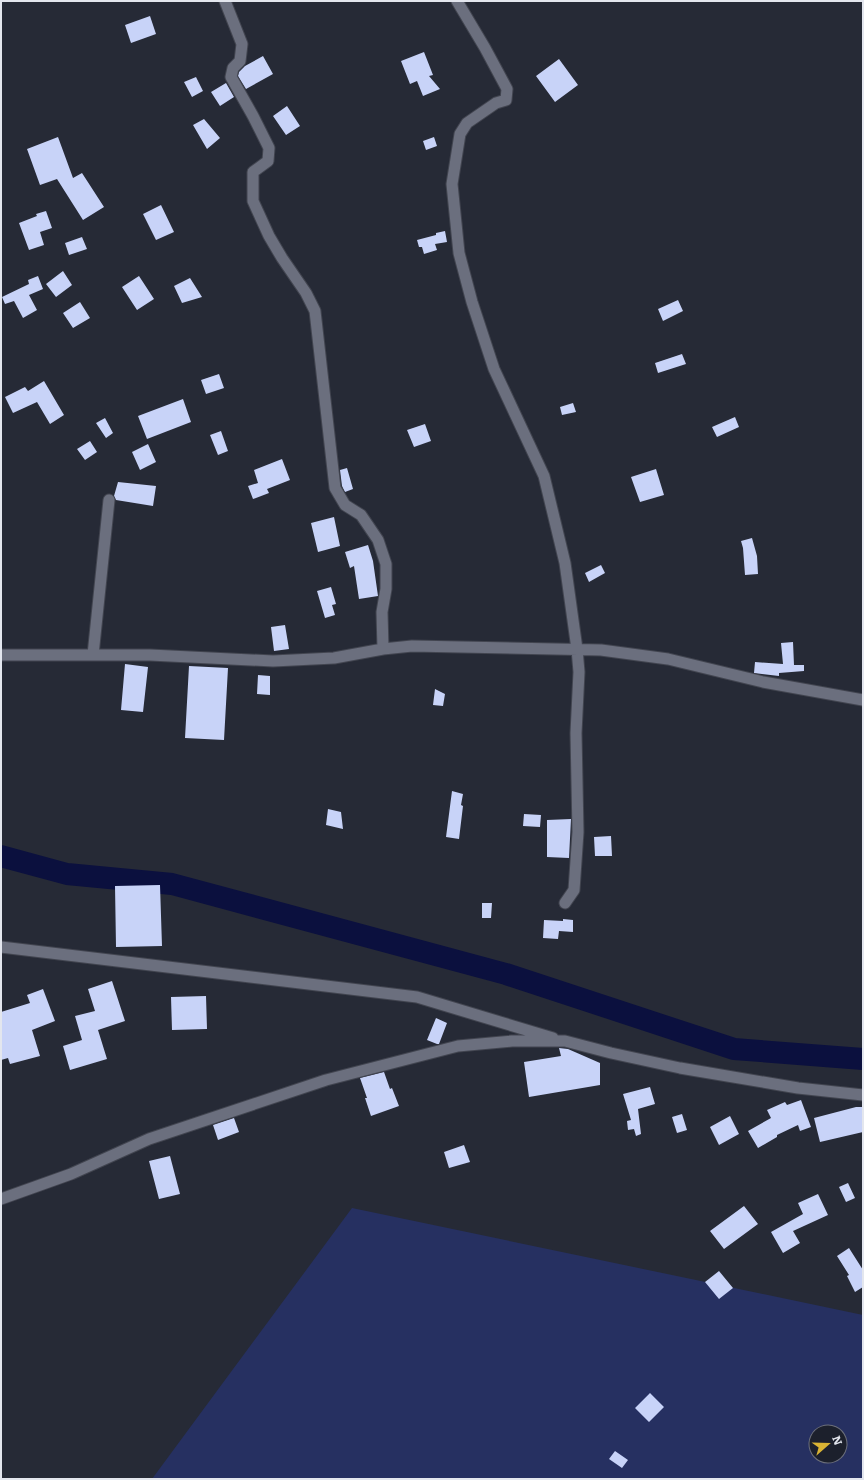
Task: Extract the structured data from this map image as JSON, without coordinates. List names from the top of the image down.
{
  "north": "right"
}
